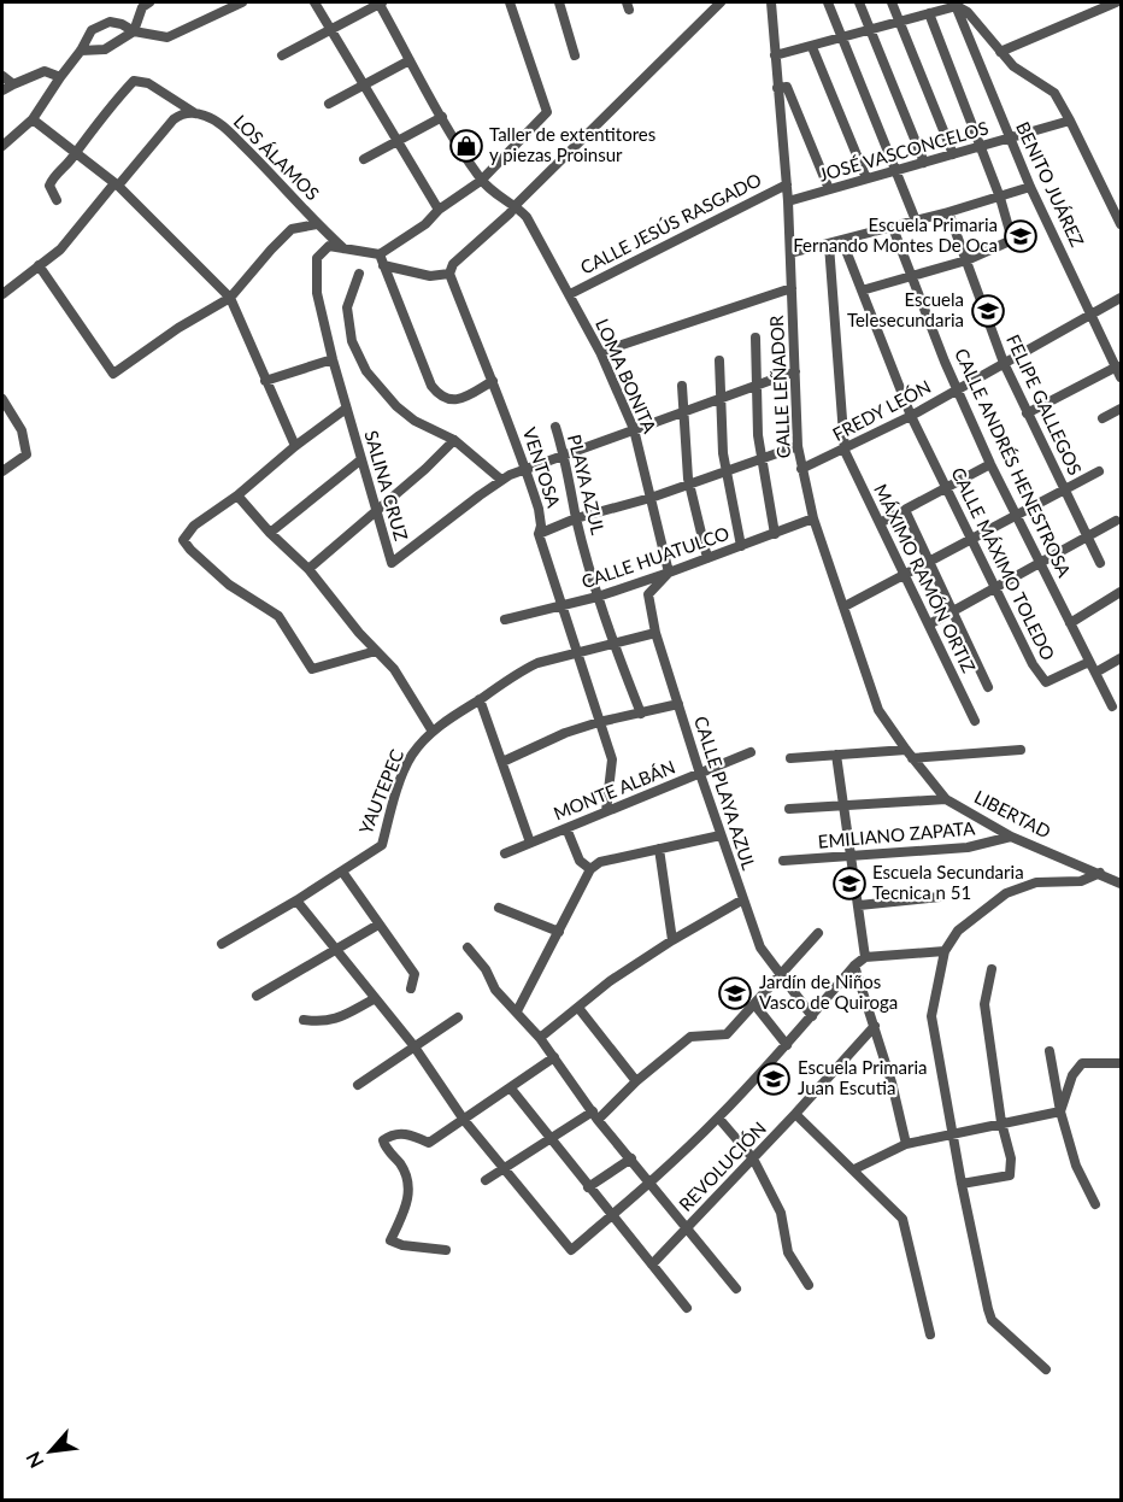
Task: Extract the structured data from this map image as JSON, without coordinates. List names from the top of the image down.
{
  "streets": {
    "street": [
      "JOSÉ VASCONCELOS",
      "LOS ÁLAMOS",
      "BENITO JUÁREZ",
      "CALLE JESÚS RASGADO",
      "LOMA BONITA",
      "CALLE LEÑADOR",
      "FELIPE GALLEGOS",
      "FREDY LEÓN",
      "CALLE ANDRÉS HENESTROSA",
      "VENTOSA",
      "PLAYA AZUL",
      "SALINA CRUZ",
      "CALLE HUATULCO",
      "CALLE MÁXIMO TOLEDO",
      "MÁXIMO RAMÓN ORTIZ",
      "MONTE ALBÁN",
      "YAUTEPEC",
      "CALLE PLAYA AZUL",
      "LIBERTAD",
      "EMILIANO ZAPATA",
      "REVOLUCIÓN"
    ]
  },
  "crossings": [
    ["JOSÉ VASCONCELOS", "BENITO JUÁREZ"],
    ["JOSÉ VASCONCELOS", "CALLE LEÑADOR"],
    ["LOS ÁLAMOS", "SALINA CRUZ"],
    ["BENITO JUÁREZ", "FREDY LEÓN"],
    ["CALLE JESÚS RASGADO", "LOMA BONITA"],
    ["CALLE JESÚS RASGADO", "CALLE LEÑADOR"],
    ["LOMA BONITA", "CALLE HUATULCO"],
    ["LOMA BONITA", "CALLE PLAYA AZUL"],
    ["CALLE LEÑADOR", "FREDY LEÓN"],
    ["CALLE LEÑADOR", "CALLE HUATULCO"],
    ["CALLE LEÑADOR", "LIBERTAD"],
    ["FELIPE GALLEGOS", "FREDY LEÓN"],
    ["FREDY LEÓN", "CALLE ANDRÉS HENESTROSA"],
    ["FREDY LEÓN", "CALLE MÁXIMO TOLEDO"],
    ["FREDY LEÓN", "MÁXIMO RAMÓN ORTIZ"],
    ["CALLE ANDRÉS HENESTROSA", "CALLE MÁXIMO TOLEDO"],
    ["VENTOSA", "SALINA CRUZ"],
    ["VENTOSA", "CALLE HUATULCO"],
    ["VENTOSA", "MONTE ALBÁN"],
    ["VENTOSA", "YAUTEPEC"],
    ["PLAYA AZUL", "SALINA CRUZ"],
    ["PLAYA AZUL", "CALLE HUATULCO"],
    ["PLAYA AZUL", "YAUTEPEC"],
    ["CALLE HUATULCO", "CALLE PLAYA AZUL"],
    ["MONTE ALBÁN", "CALLE PLAYA AZUL"],
    ["YAUTEPEC", "CALLE PLAYA AZUL"],
    ["LIBERTAD", "EMILIANO ZAPATA"]
  ],
  "places": {
    "shop": ["Taller de extentitores y piezas Proinsur"],
    "school or university": [
      "Escuela Primaria Fernando Montes De Oca",
      "Escuela Telesecundaria",
      "Escuela Secundaria Tecnica n 51",
      "Jardín de Niños Vasco de Quiroga",
      "Escuela Primaria Juan Escutia"
    ]
  },
  "north": "bottom left"
}
